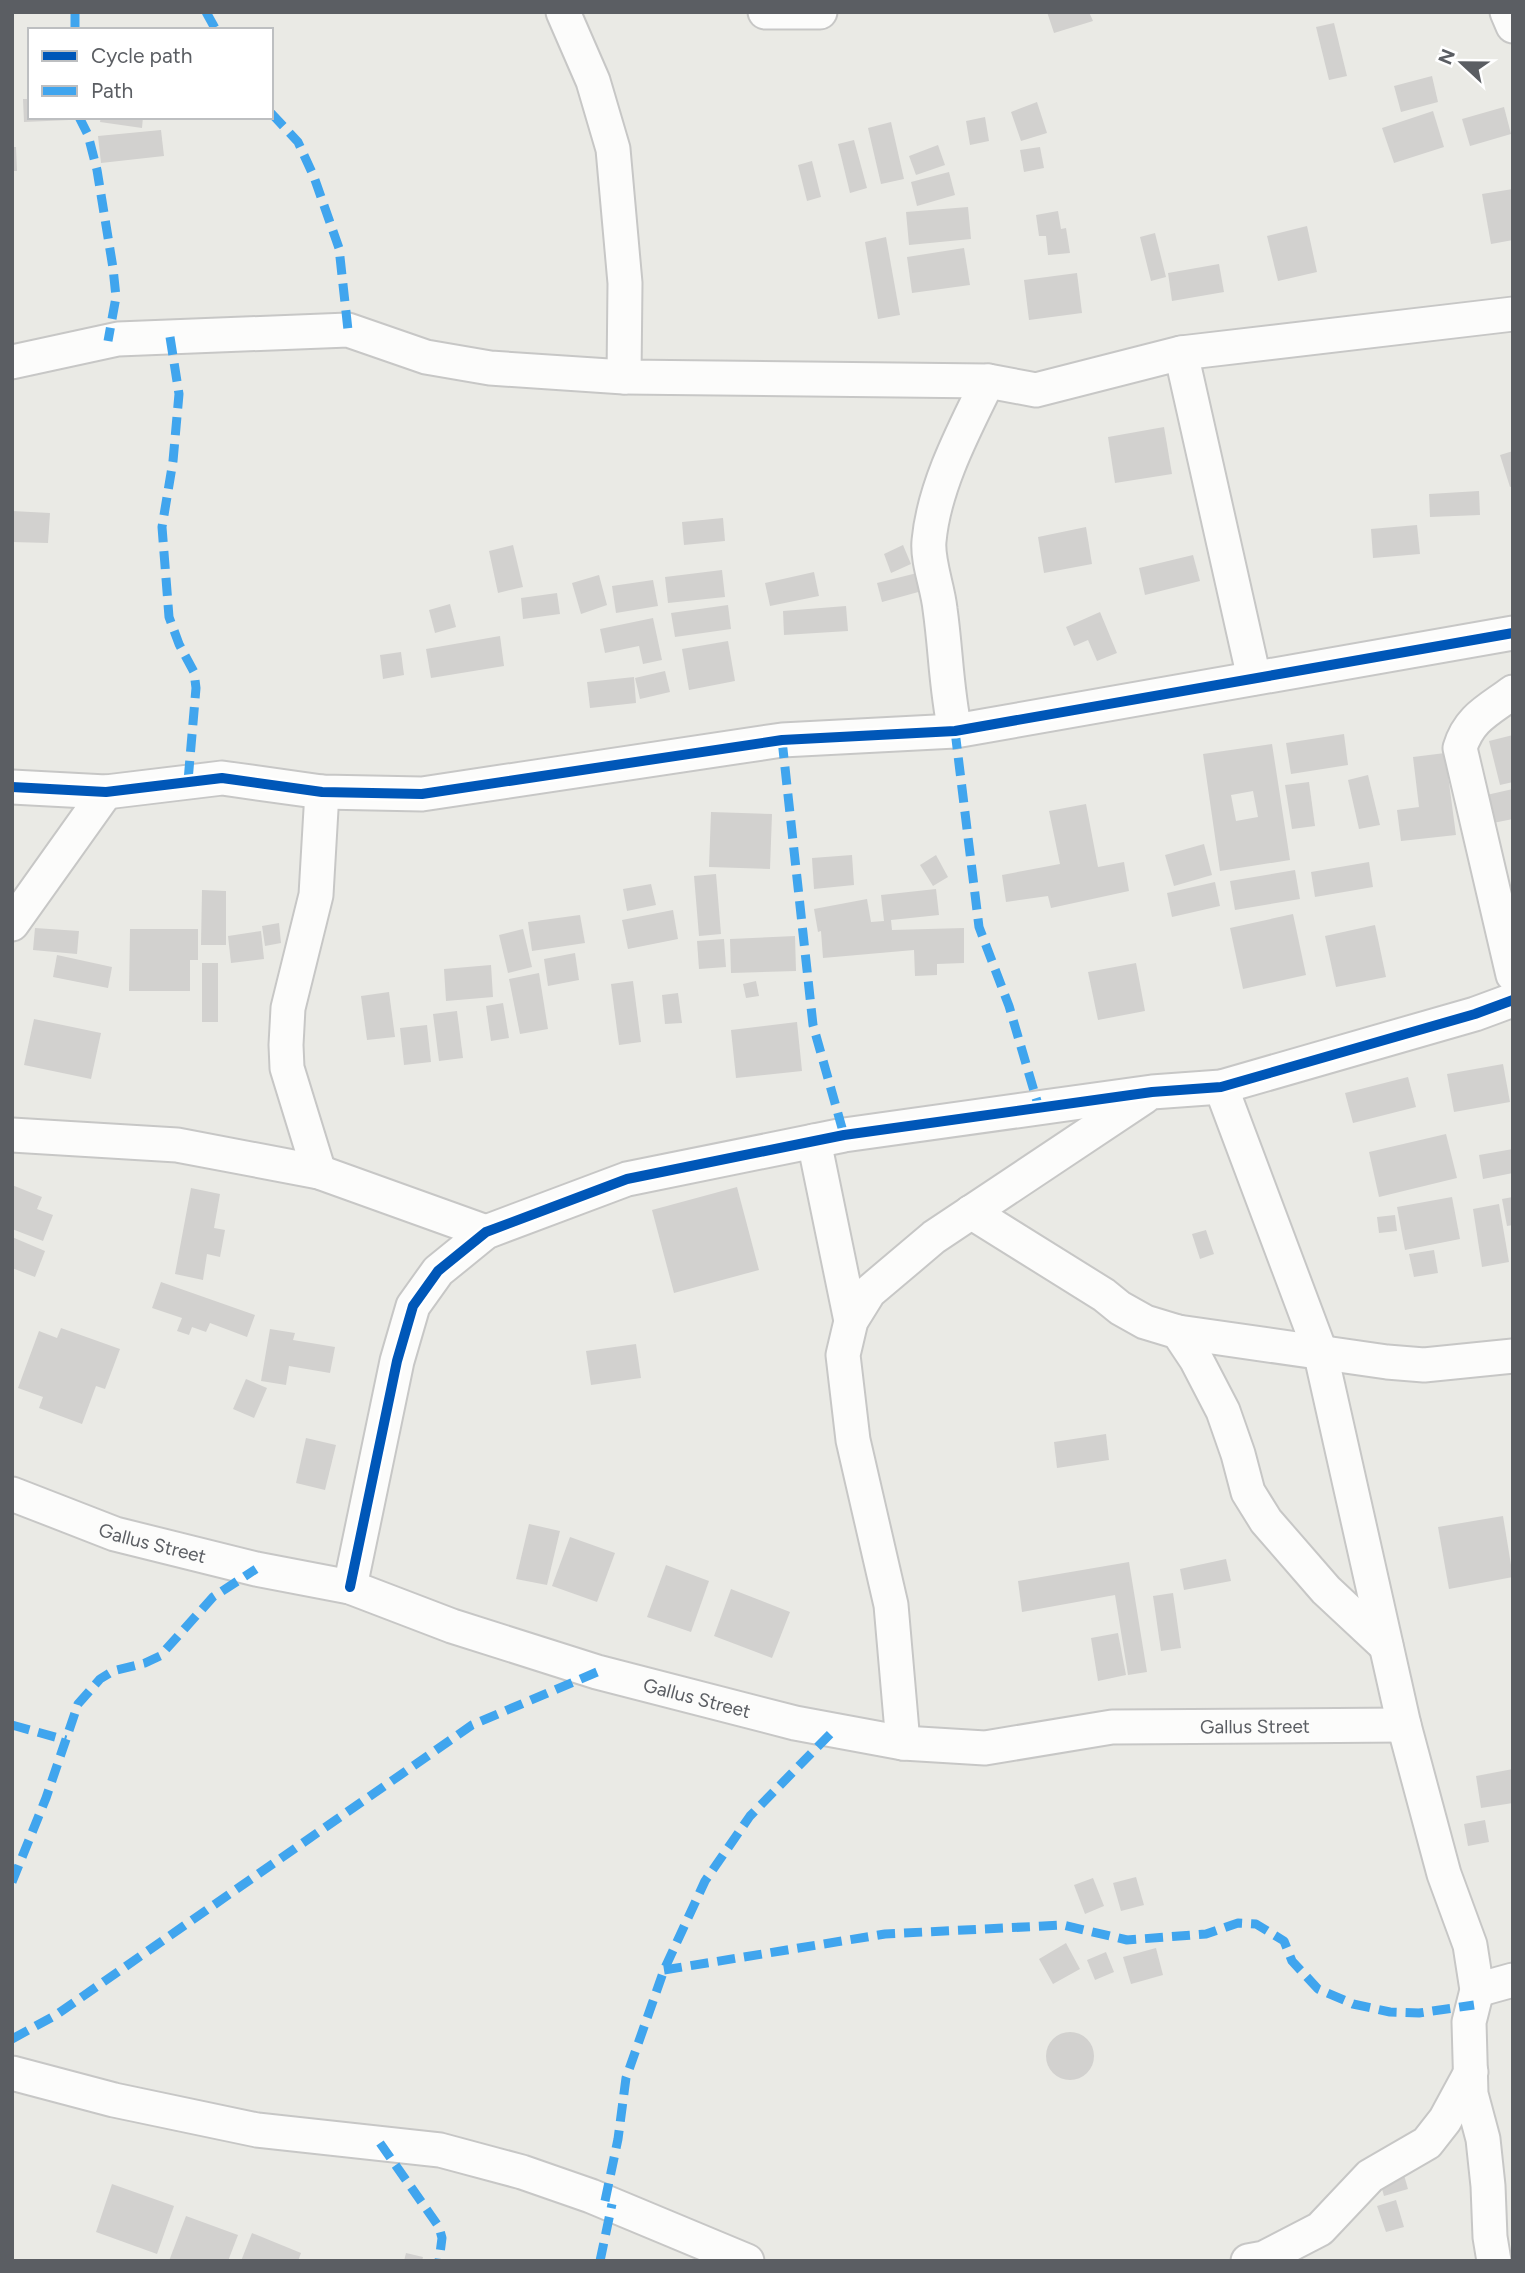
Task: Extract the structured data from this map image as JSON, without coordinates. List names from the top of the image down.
{
  "streets": {
    "street": ["Gallus Street"]
  },
  "legend": ["Cycle path", "Path"],
  "north": "left"
}
